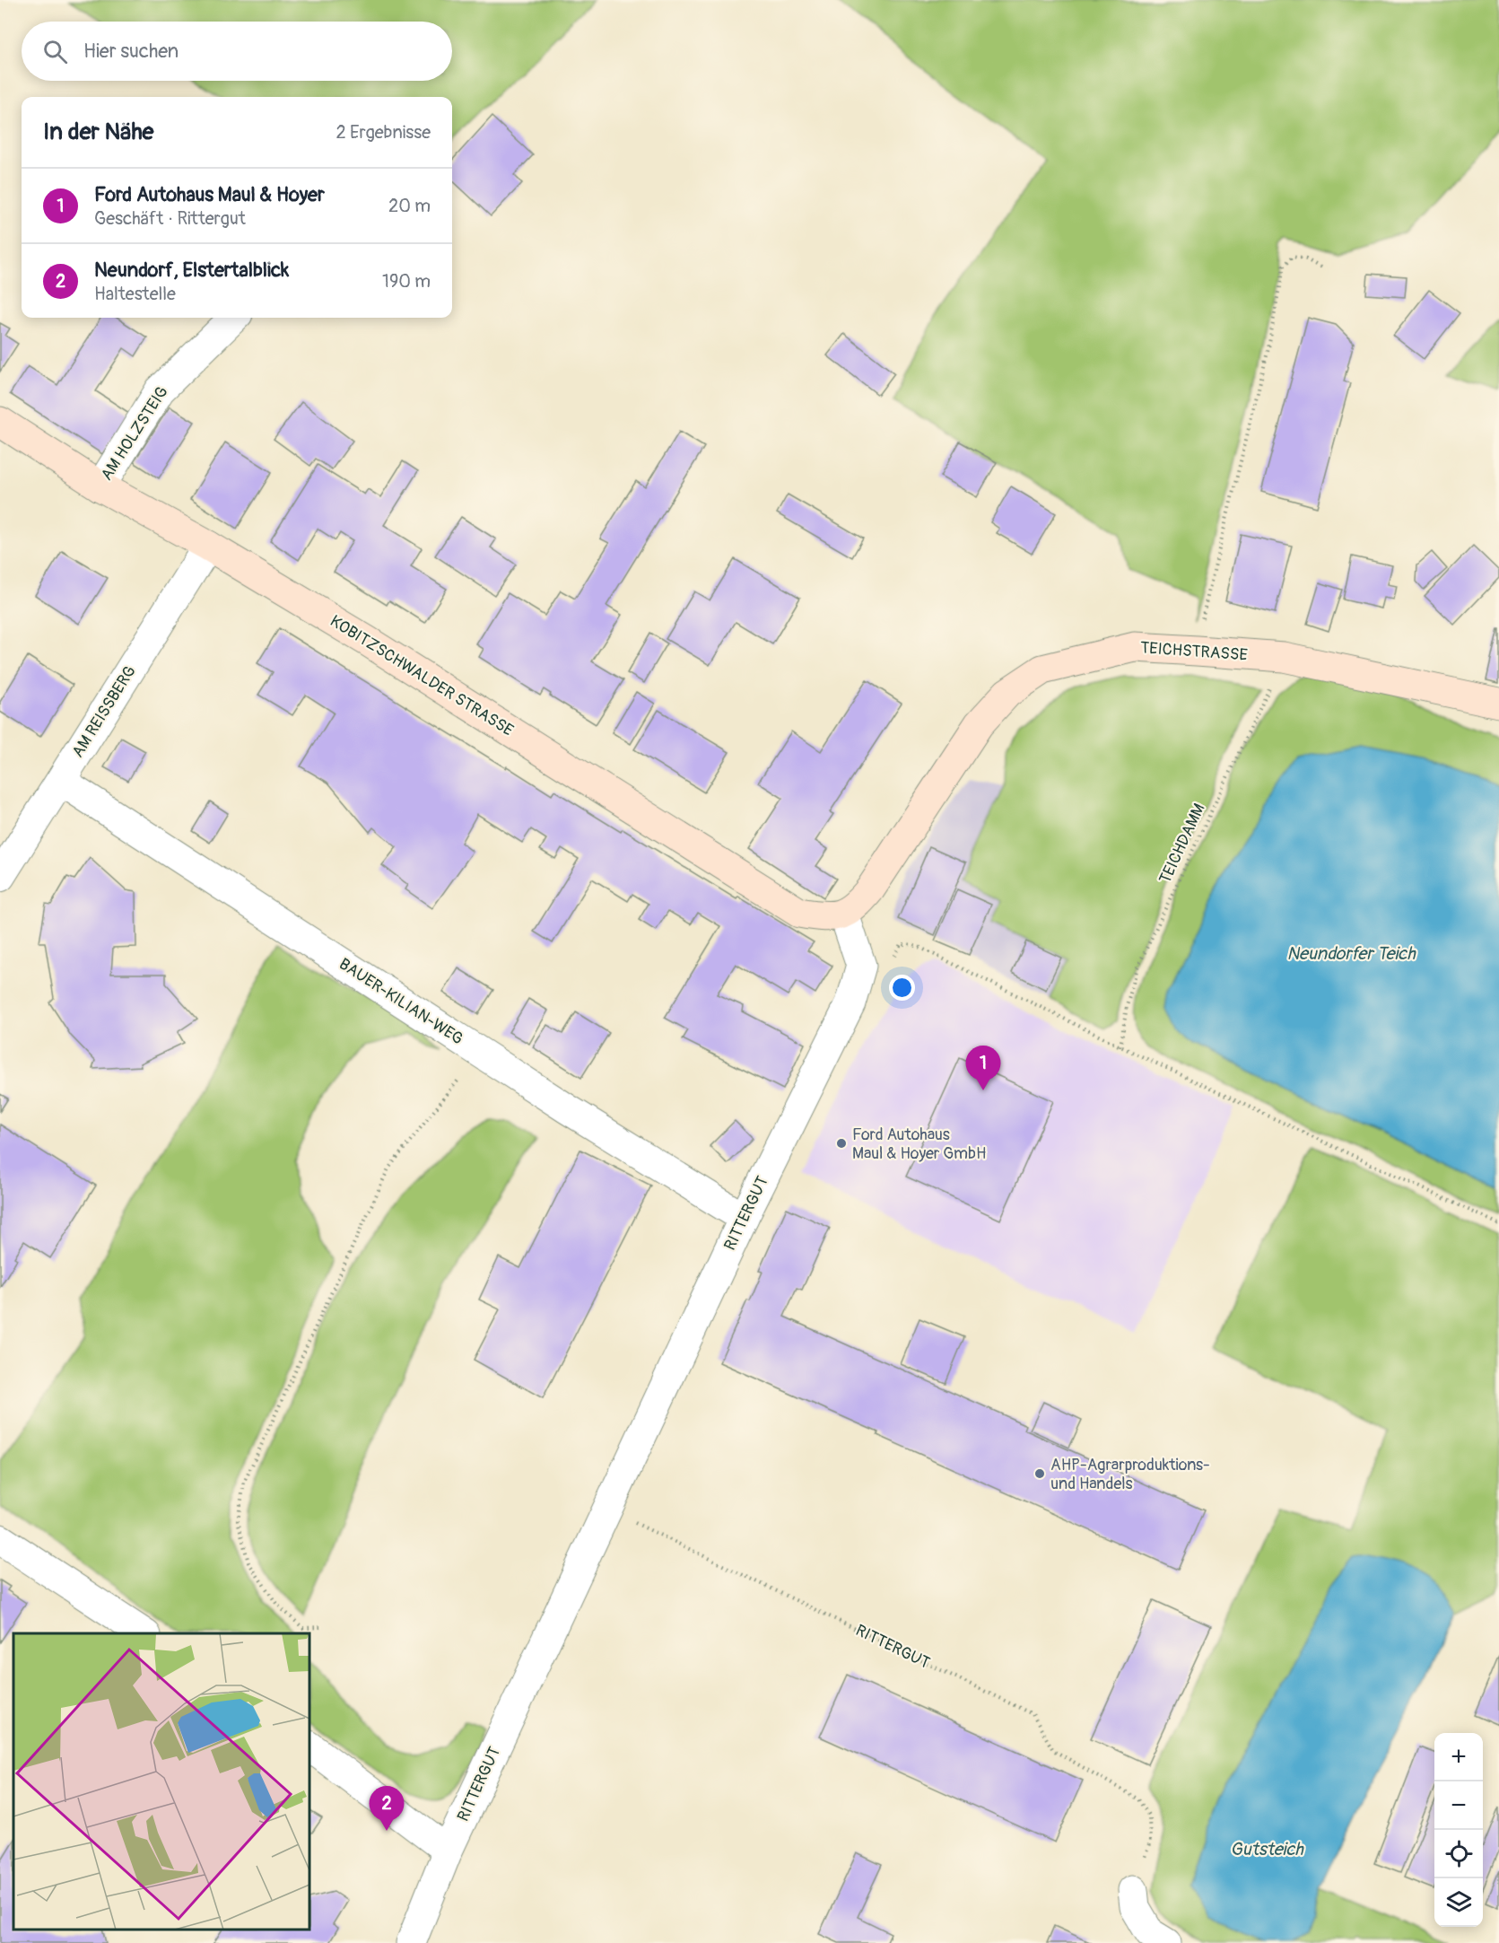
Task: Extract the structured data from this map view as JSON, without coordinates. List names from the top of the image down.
{
  "streets": {
    "street": [
      "AM HOLZSTEIG",
      "TEICHSTRASSE",
      "KOBITZSCHWALDER STRASSE",
      "AM REISSBERG",
      "BAUER-KILIAN-WEG",
      "RITTERGUT"
    ],
    "path": ["TEICHDAMM"]
  },
  "crossings": [
    ["AM HOLZSTEIG", "KOBITZSCHWALDER STRASSE"],
    ["TEICHSTRASSE", "KOBITZSCHWALDER STRASSE"],
    ["TEICHSTRASSE", "TEICHDAMM"],
    ["TEICHSTRASSE", "RITTERGUT"],
    ["KOBITZSCHWALDER STRASSE", "AM REISSBERG"],
    ["KOBITZSCHWALDER STRASSE", "RITTERGUT"],
    ["AM REISSBERG", "BAUER-KILIAN-WEG"],
    ["BAUER-KILIAN-WEG", "RITTERGUT"]
  ],
  "water": ["Neundorfer Teich", "Gutsteich"],
  "places": ["Ford Autohaus Maul & Hoyer GmbH", "AHP-Agrarproduktions- und Handels"],
  "page": {
    "search": "Hier suchen",
    "heading": ["In der Nähe", "2 Ergebnisse"],
    "list": [
      {
        "mark": "1",
        "name": "Ford Autohaus Maul & Hoyer",
        "note": "Geschäft · Rittergut",
        "value": "20 m"
      },
      {
        "mark": "2",
        "name": "Neundorf, Elstertalblick",
        "note": "Haltestelle",
        "value": "190 m"
      }
    ],
    "pins": ["1", "2"],
    "map_buttons": ["+", "−"]
  }
}
